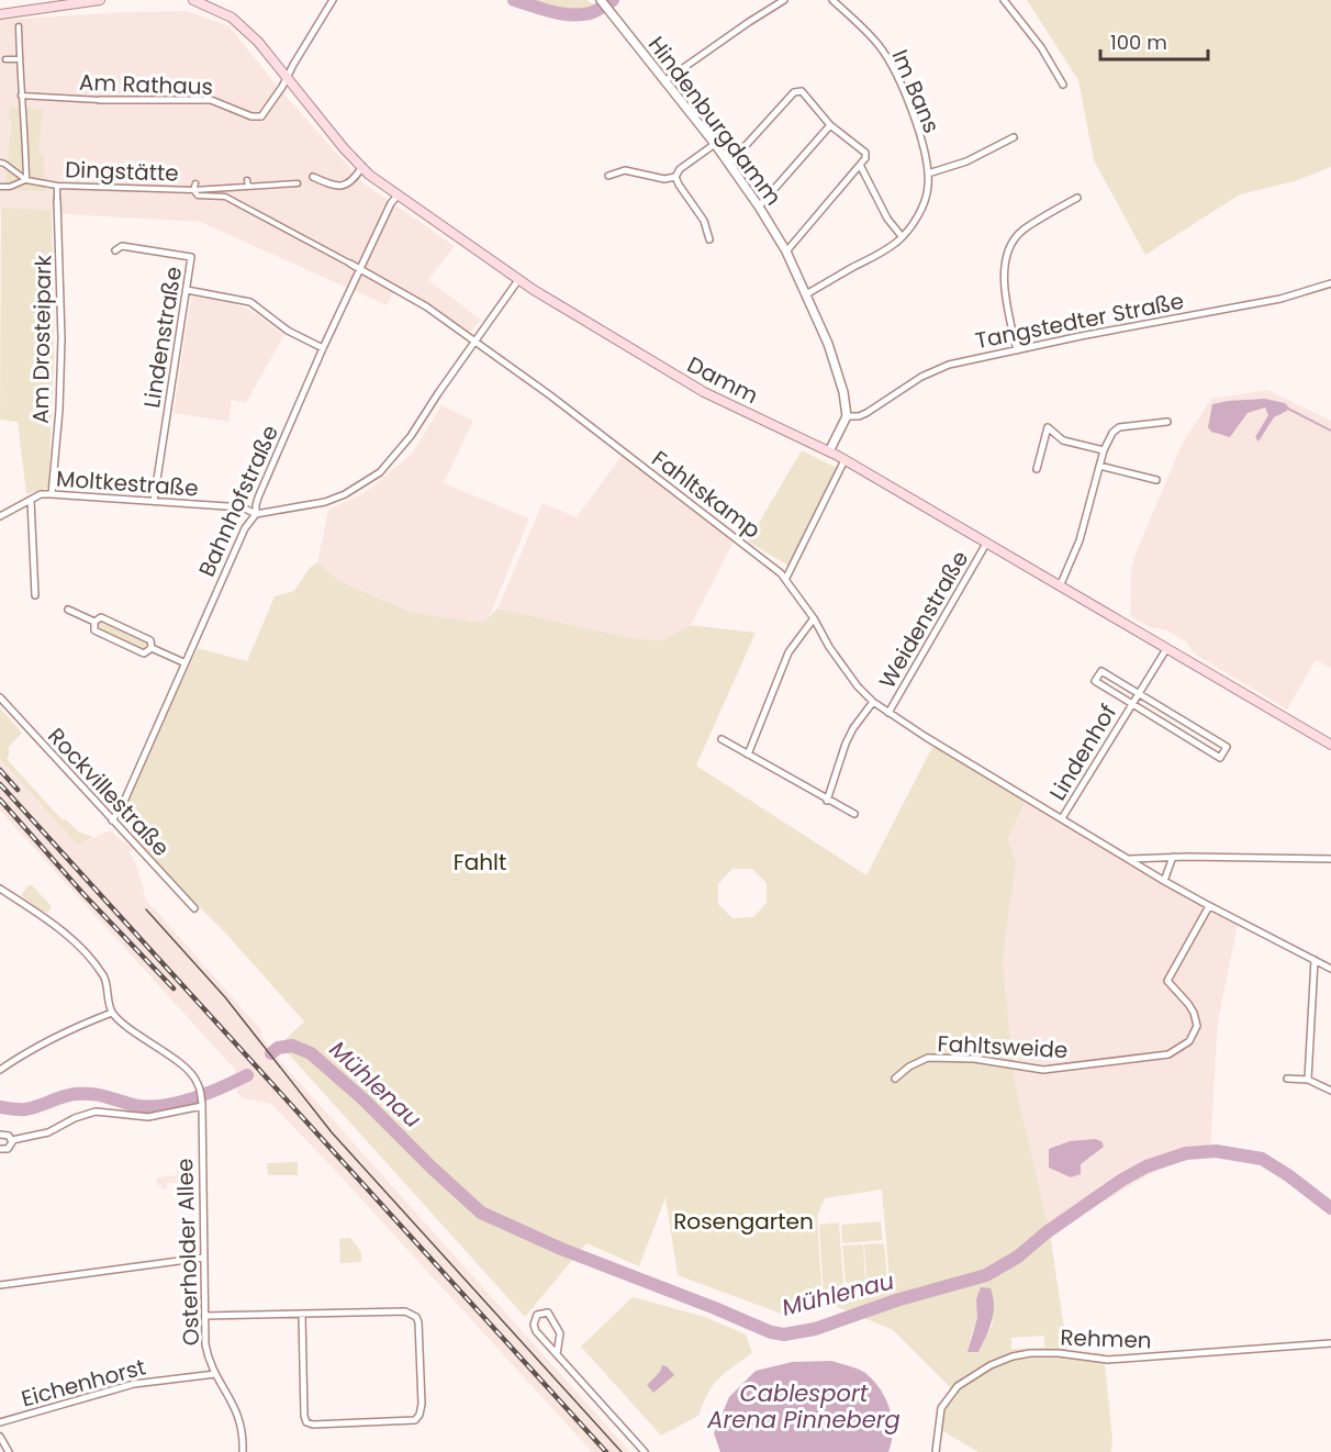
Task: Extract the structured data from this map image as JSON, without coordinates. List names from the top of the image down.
{
  "streets": {
    "main road": ["Damm"],
    "street": [
      "Am Rathaus",
      "Im Bans",
      "Hindenburgdamm",
      "Dingstätte",
      "Tangstedter Straße",
      "Lindenstraße",
      "Am Drosteipark",
      "Moltkestraße",
      "Fahltskamp",
      "Bahnhofstraße",
      "Weidenstraße",
      "Lindenhof",
      "Rockvillestraße",
      "Fahltsweide",
      "Osterholder Allee",
      "Rehmen",
      "Eichenhorst"
    ]
  },
  "crossings": [
    ["Am Rathaus", "Damm"],
    ["Im Bans", "Hindenburgdamm"],
    ["Hindenburgdamm", "Tangstedter Straße"],
    ["Dingstätte", "Am Drosteipark"],
    ["Dingstätte", "Fahltskamp"],
    ["Lindenstraße", "Moltkestraße"],
    ["Am Drosteipark", "Moltkestraße"],
    ["Damm", "Bahnhofstraße"],
    ["Damm", "Weidenstraße"],
    ["Damm", "Lindenhof"],
    ["Moltkestraße", "Bahnhofstraße"],
    ["Fahltskamp", "Bahnhofstraße"],
    ["Fahltskamp", "Weidenstraße"],
    ["Fahltskamp", "Lindenhof"],
    ["Fahltskamp", "Fahltsweide"],
    ["Bahnhofstraße", "Rockvillestraße"],
    ["Osterholder Allee", "Eichenhorst"]
  ],
  "water": ["Mühlenau", "Cablesport Arena Pinneberg"],
  "parks": ["Fahlt", "Rosengarten"],
  "scale_bar": "100 m"
}
